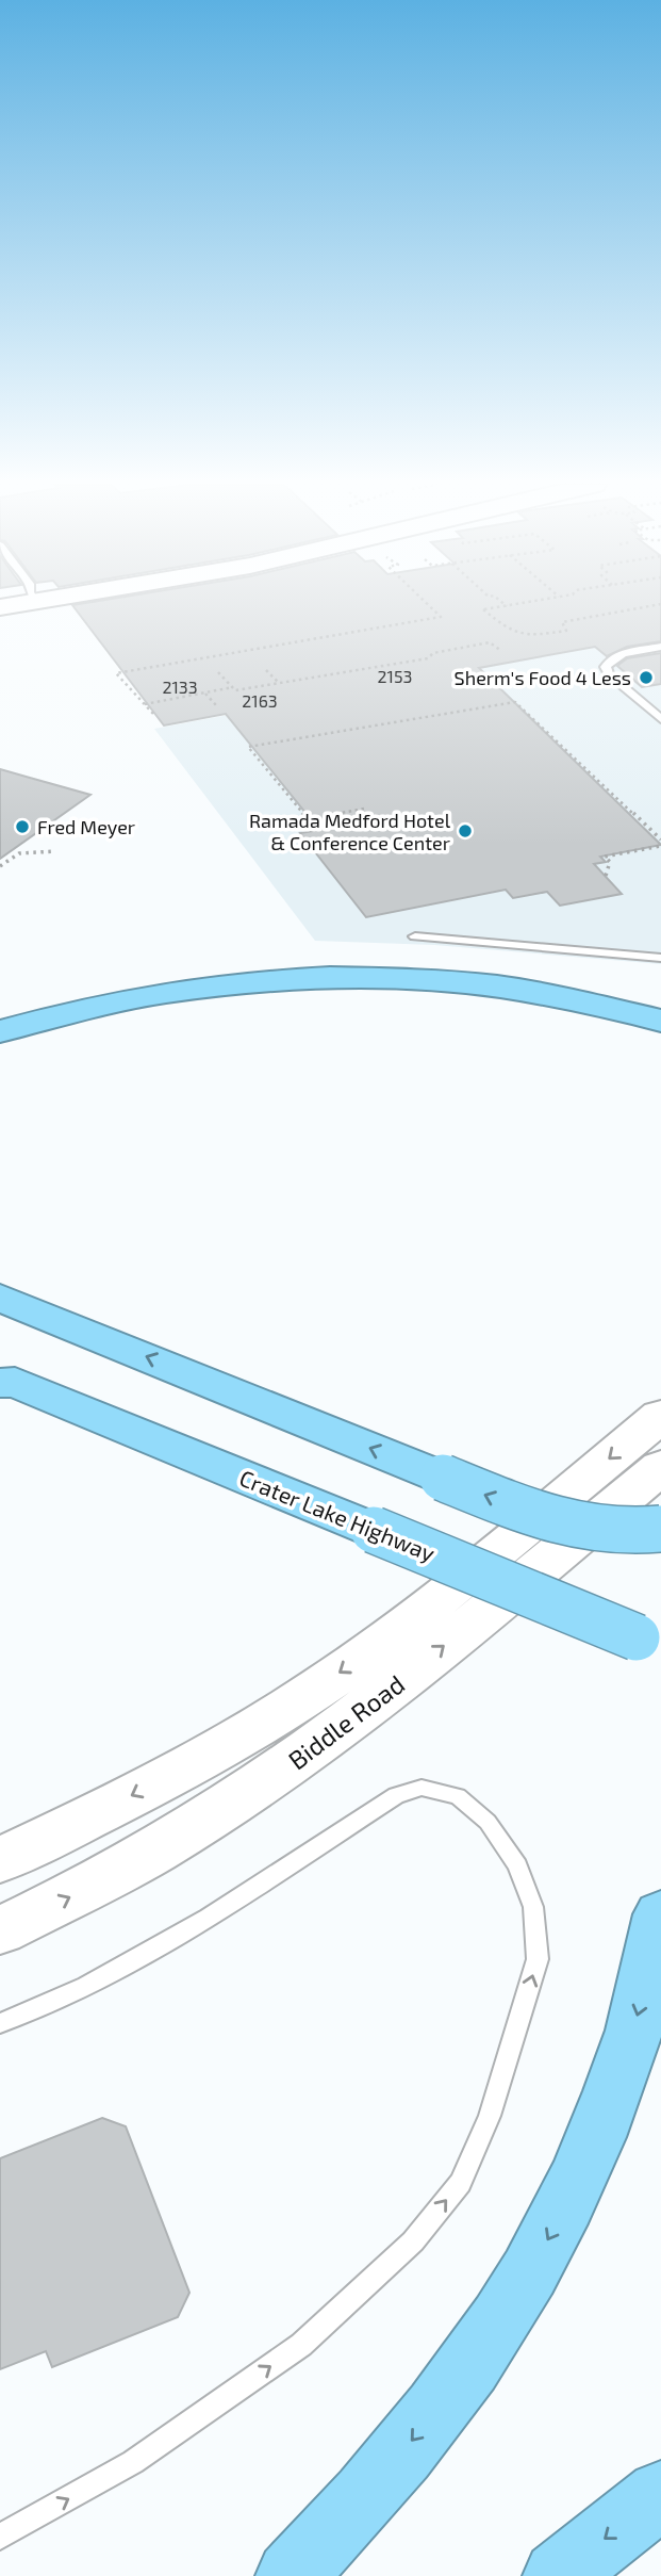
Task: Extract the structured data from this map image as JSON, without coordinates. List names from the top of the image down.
{
  "streets": {
    "highway": ["Crater Lake Highway"],
    "main road": ["Biddle Road"]
  },
  "places": ["Sherm's Food 4 Less", "Fred Meyer", "Ramada Medford Hotel & Conference Center"],
  "house_numbers": ["2153", "2133", "2163"]
}
